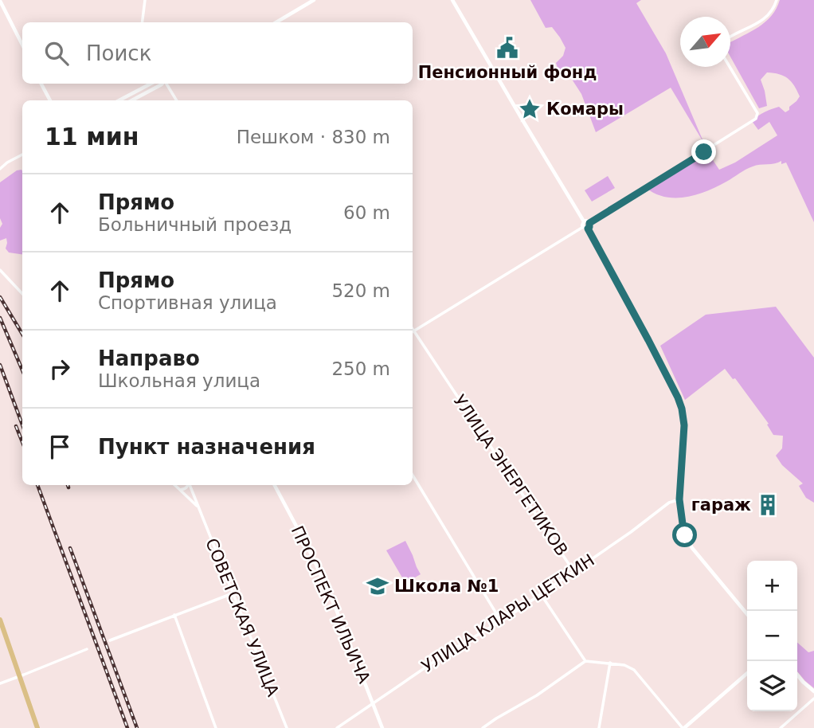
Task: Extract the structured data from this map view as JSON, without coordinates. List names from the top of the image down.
{
  "streets": {
    "street": [
      "УЛИЦА ЭНЕРГЕТИКОВ",
      "ПРОСПЕКТ ИЛЬИЧА",
      "УЛИЦА КЛАРЫ ЦЕТКИН",
      "СОВЕТСКАЯ УЛИЦА"
    ]
  },
  "crossings": [
    ["УЛИЦА ЭНЕРГЕТИКОВ", "УЛИЦА КЛАРЫ ЦЕТКИН"],
    ["ПРОСПЕКТ ИЛЬИЧА", "УЛИЦА КЛАРЫ ЦЕТКИН"]
  ],
  "places": {
    "public building": ["Пенсионный фонд"],
    "place": ["Комары"],
    "building": ["гараж"],
    "school or university": ["Школа №1"]
  },
  "north": "top right",
  "page": {
    "search": "Поиск",
    "heading": ["11 мин", "Пешком · 830 m"],
    "list": [
      ["Прямо", "Больничный проезд", "60 m"],
      ["Прямо", "Спортивная улица", "520 m"],
      ["Направо", "Школьная улица", "250 m"],
      "Пункт назначения"
    ],
    "map_buttons": ["+", "−"]
  }
}
